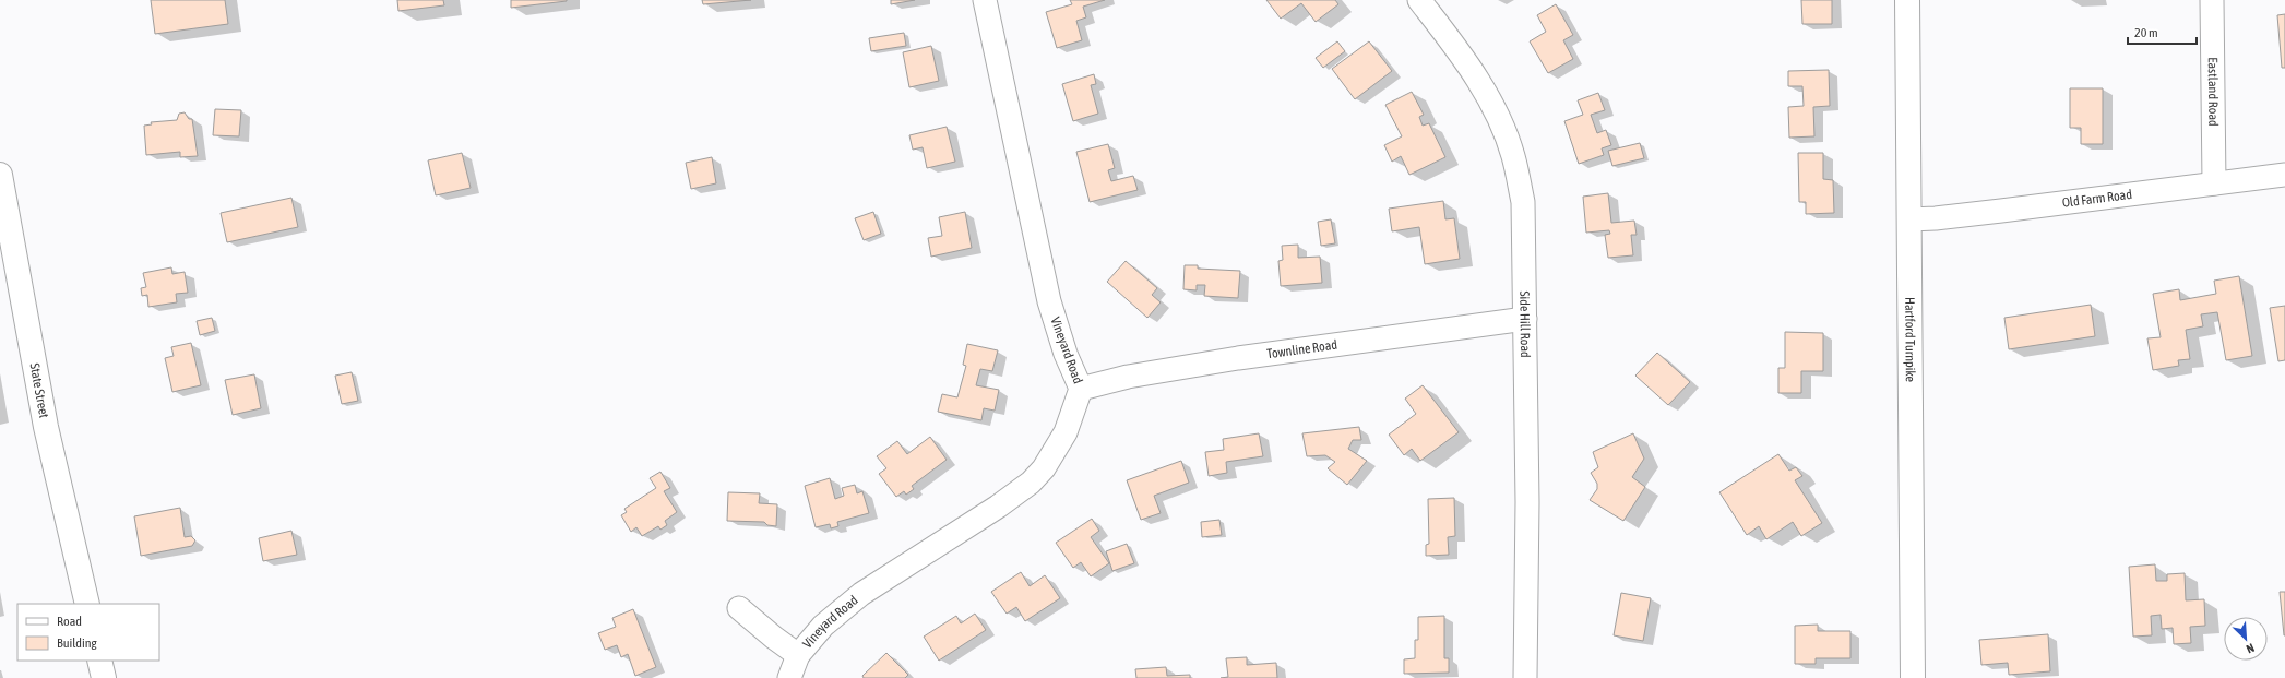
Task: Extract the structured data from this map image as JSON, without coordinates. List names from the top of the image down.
{
  "streets": {
    "main road": ["Hartford Turnpike", "State Street"],
    "street": [
      "Eastland Road",
      "Old Farm Road",
      "Side Hill Road",
      "Townline Road",
      "Vineyard Road"
    ]
  },
  "crossings": [
    ["Eastland Road", "Old Farm Road"],
    ["Old Farm Road", "Hartford Turnpike"],
    ["Side Hill Road", "Townline Road"],
    ["Townline Road", "Vineyard Road"]
  ],
  "legend": ["Road", "Building"],
  "scale_bar": "20 m",
  "north": "bottom right"
}
